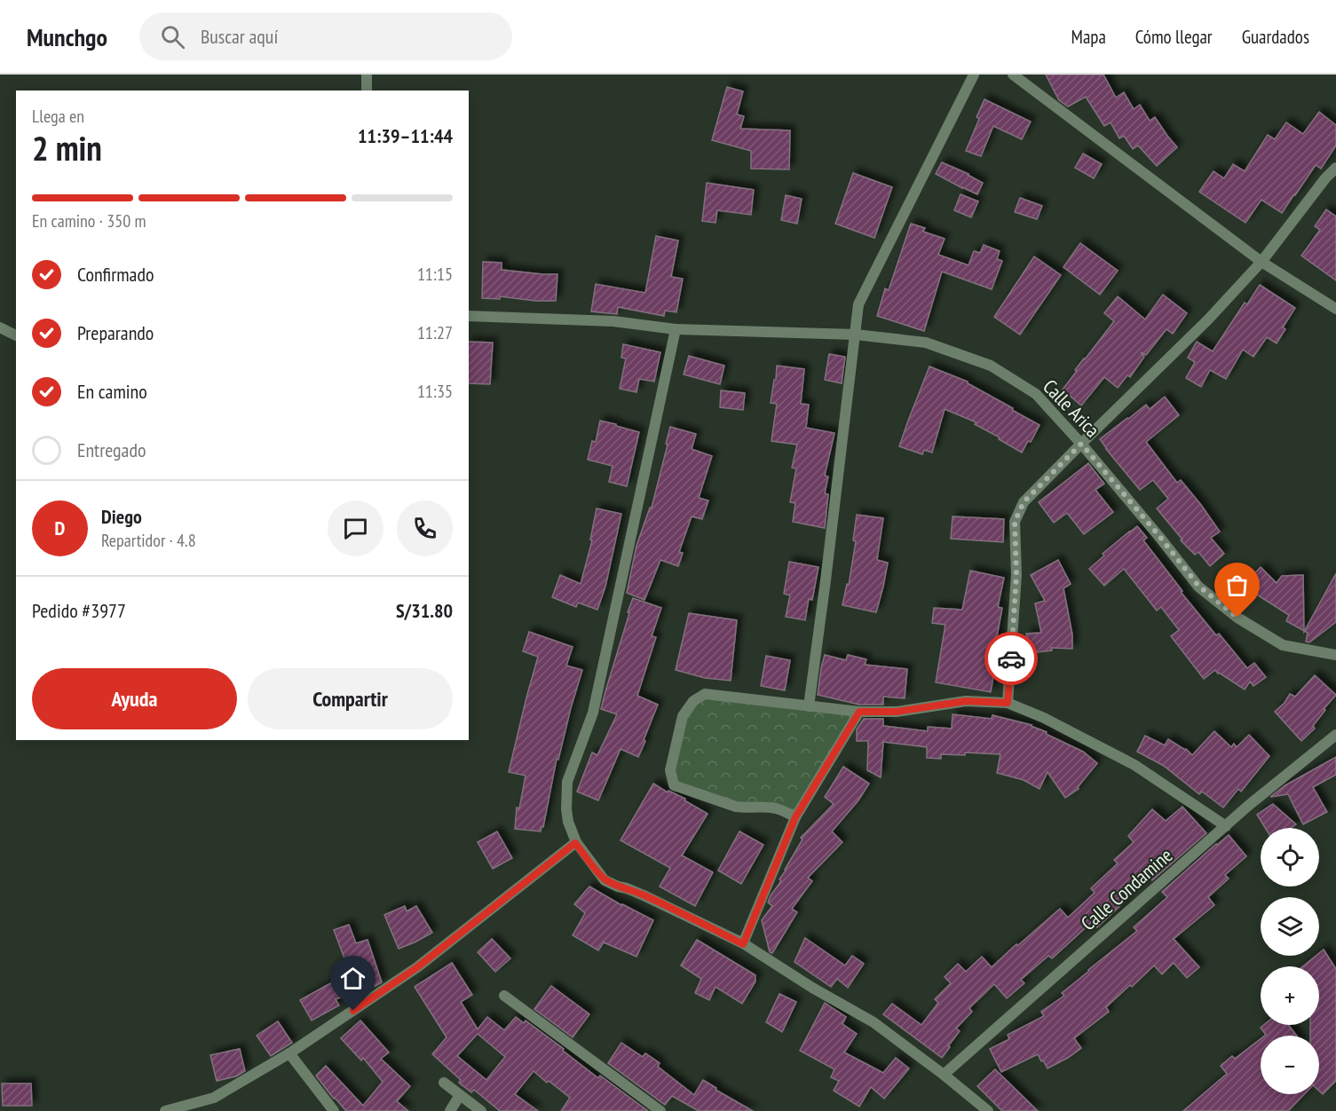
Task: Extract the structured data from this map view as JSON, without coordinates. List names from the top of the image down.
{
  "streets": {
    "street": ["Calle Arica", "Calle Condamine"]
  },
  "page": {
    "header": "Munchgo",
    "search": "Buscar aquí",
    "nav": ["Mapa", "Cómo llegar", "Guardados"],
    "heading": ["2 min", "Llega en", "11:39–11:44"],
    "panel": [
      "Diego",
      "Repartidor · 4.8",
      "Pedido #3977",
      "S/31.80"
    ],
    "bar": "En camino · 350 m",
    "list": [
      ["Confirmado", "11:15"],
      ["Preparando", "11:27"],
      ["En camino", "11:35"],
      "Entregado"
    ],
    "round": "D",
    "buttons": ["Ayuda", "Compartir"],
    "map_buttons": ["+", "−"]
  }
}
